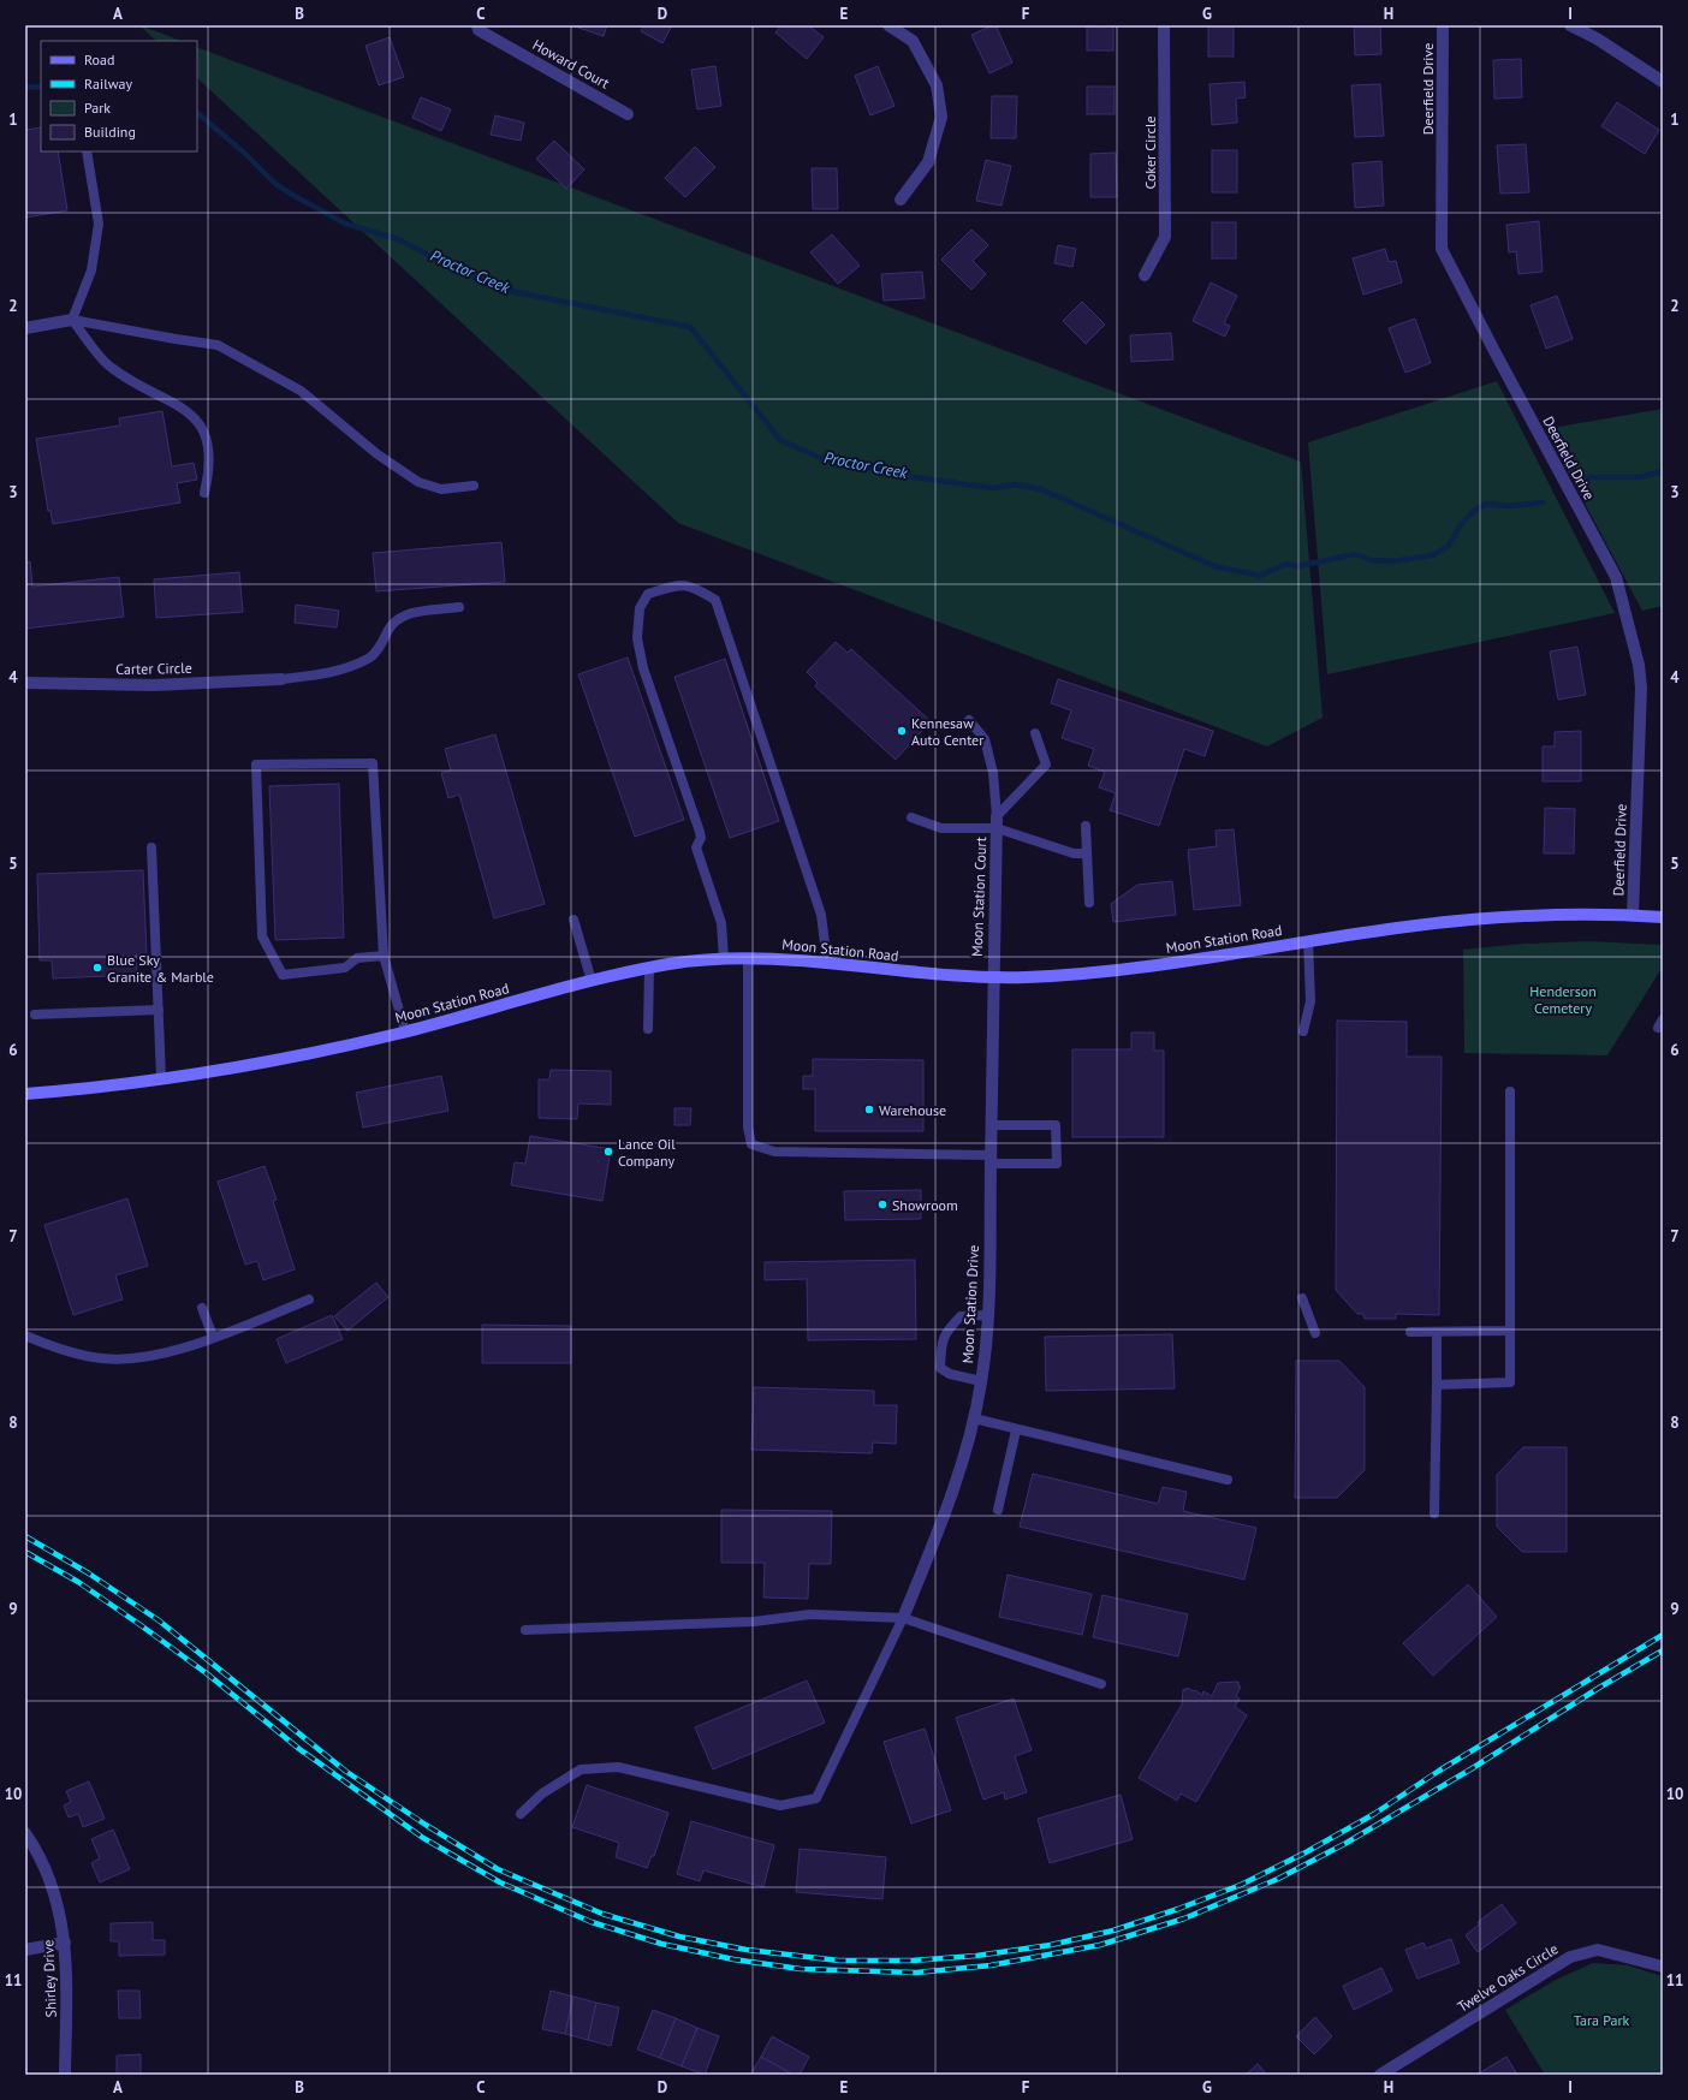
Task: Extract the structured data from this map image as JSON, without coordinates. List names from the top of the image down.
{
  "streets": {
    "street": [
      "Howard Court",
      "Deerfield Drive",
      "Coker Circle",
      "Carter Circle",
      "Moon Station Court",
      "Moon Station Road",
      "Moon Station Drive",
      "Twelve Oaks Circle",
      "Shirley Drive"
    ]
  },
  "crossings": [
    ["Deerfield Drive", "Moon Station Road"],
    ["Moon Station Court", "Moon Station Road"],
    ["Moon Station Court", "Moon Station Drive"],
    ["Moon Station Road", "Moon Station Drive"]
  ],
  "water": ["Proctor Creek"],
  "parks": ["Henderson Cemetery", "Tara Park"],
  "places": [
    "Kennesaw Auto Center",
    "Blue Sky Granite & Marble",
    "Warehouse",
    "Lance Oil Company",
    "Showroom"
  ],
  "legend": [
    "Road",
    "Railway",
    "Park",
    "Building"
  ],
  "grid": {
    "columns": [
      "A",
      "B",
      "C",
      "D",
      "E",
      "F",
      "G",
      "H",
      "I"
    ],
    "rows": [
      "1",
      "2",
      "3",
      "4",
      "5",
      "6",
      "7",
      "8",
      "9",
      "10",
      "11"
    ]
  }
}
